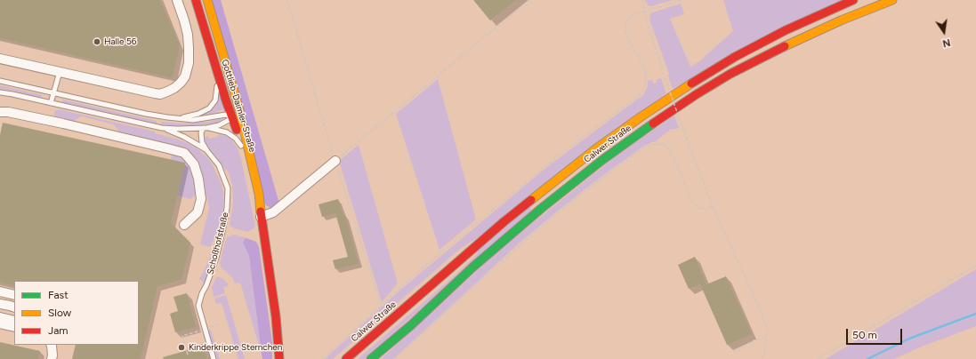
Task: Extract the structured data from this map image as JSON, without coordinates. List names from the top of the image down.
{
  "streets": {
    "main road": ["Gottlieb-Daimler-Straße", "Calwer Straße"],
    "lane": ["Schoßhofstraße"]
  },
  "places": ["Halle 56", "Kinderkrippe Sternchen"],
  "legend": ["Fast", "Slow", "Jam"],
  "scale_bar": "50 m",
  "north": "bottom"
}
